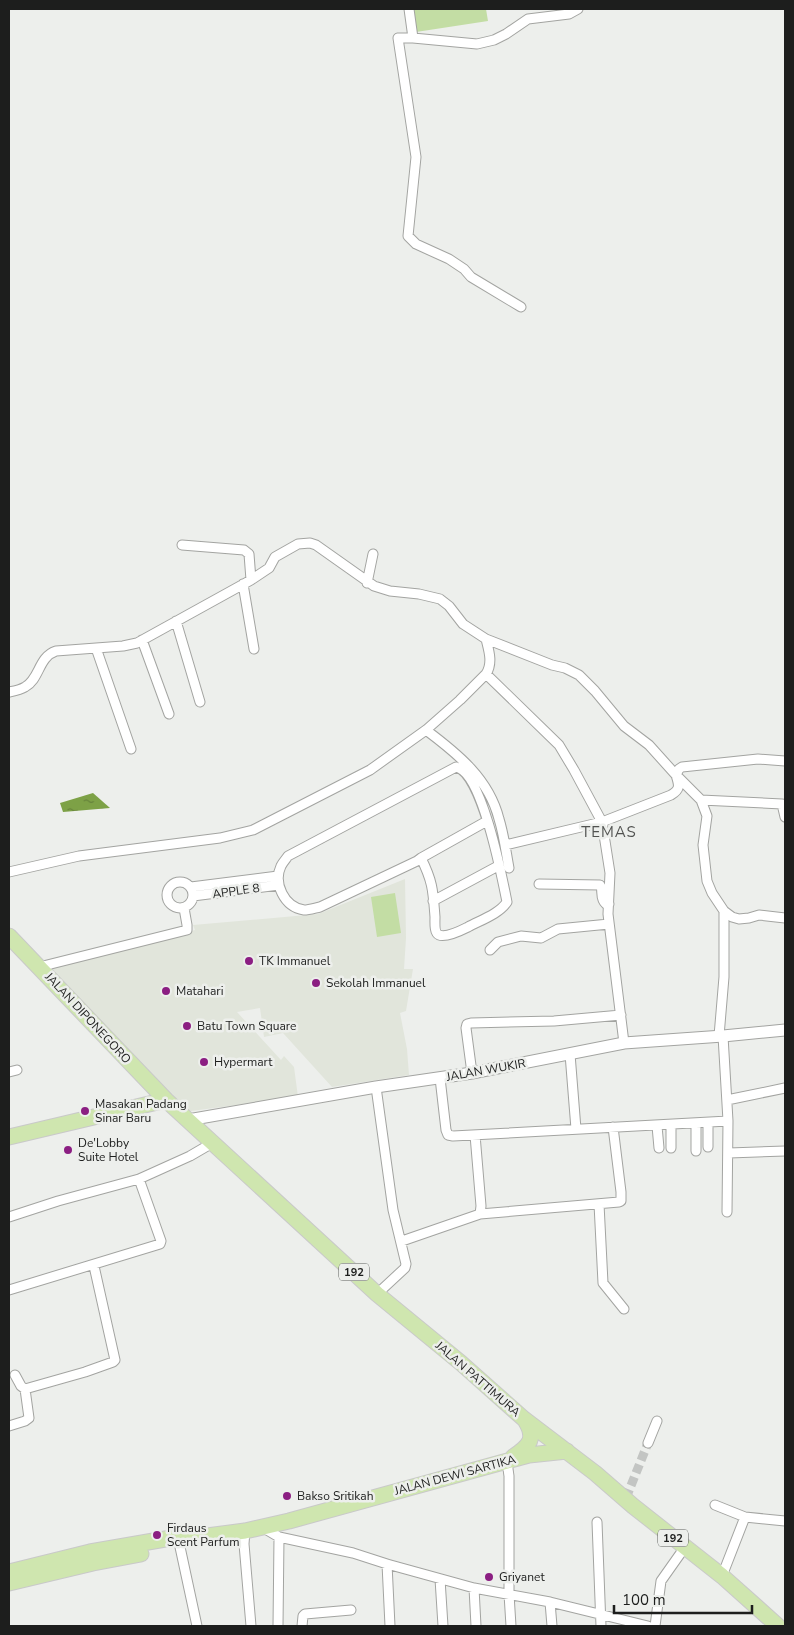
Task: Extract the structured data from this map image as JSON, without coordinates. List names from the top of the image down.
{
  "streets": {
    "main road": [
      "JALAN DIPONEGORO",
      "192",
      "JALAN PATTIMURA",
      "JALAN DEWI SARTIKA"
    ],
    "street": ["APPLE 8", "JALAN WUKIR"]
  },
  "crossings": [
    ["JALAN DIPONEGORO", "192"],
    ["JALAN WUKIR", "192"],
    ["JALAN WUKIR", "JALAN PATTIMURA"],
    ["192", "JALAN PATTIMURA"],
    ["JALAN PATTIMURA", "JALAN DEWI SARTIKA"]
  ],
  "districts": ["TEMAS"],
  "places": [
    "TK Immanuel",
    "Sekolah Immanuel",
    "Matahari",
    "Batu Town Square",
    "Hypermart",
    "Masakan Padang Sinar Baru",
    "De'Lobby Suite Hotel",
    "Bakso Sritikah",
    "Firdaus Scent Parfum",
    "Griyanet"
  ],
  "scale_bar": "100 m"
}
